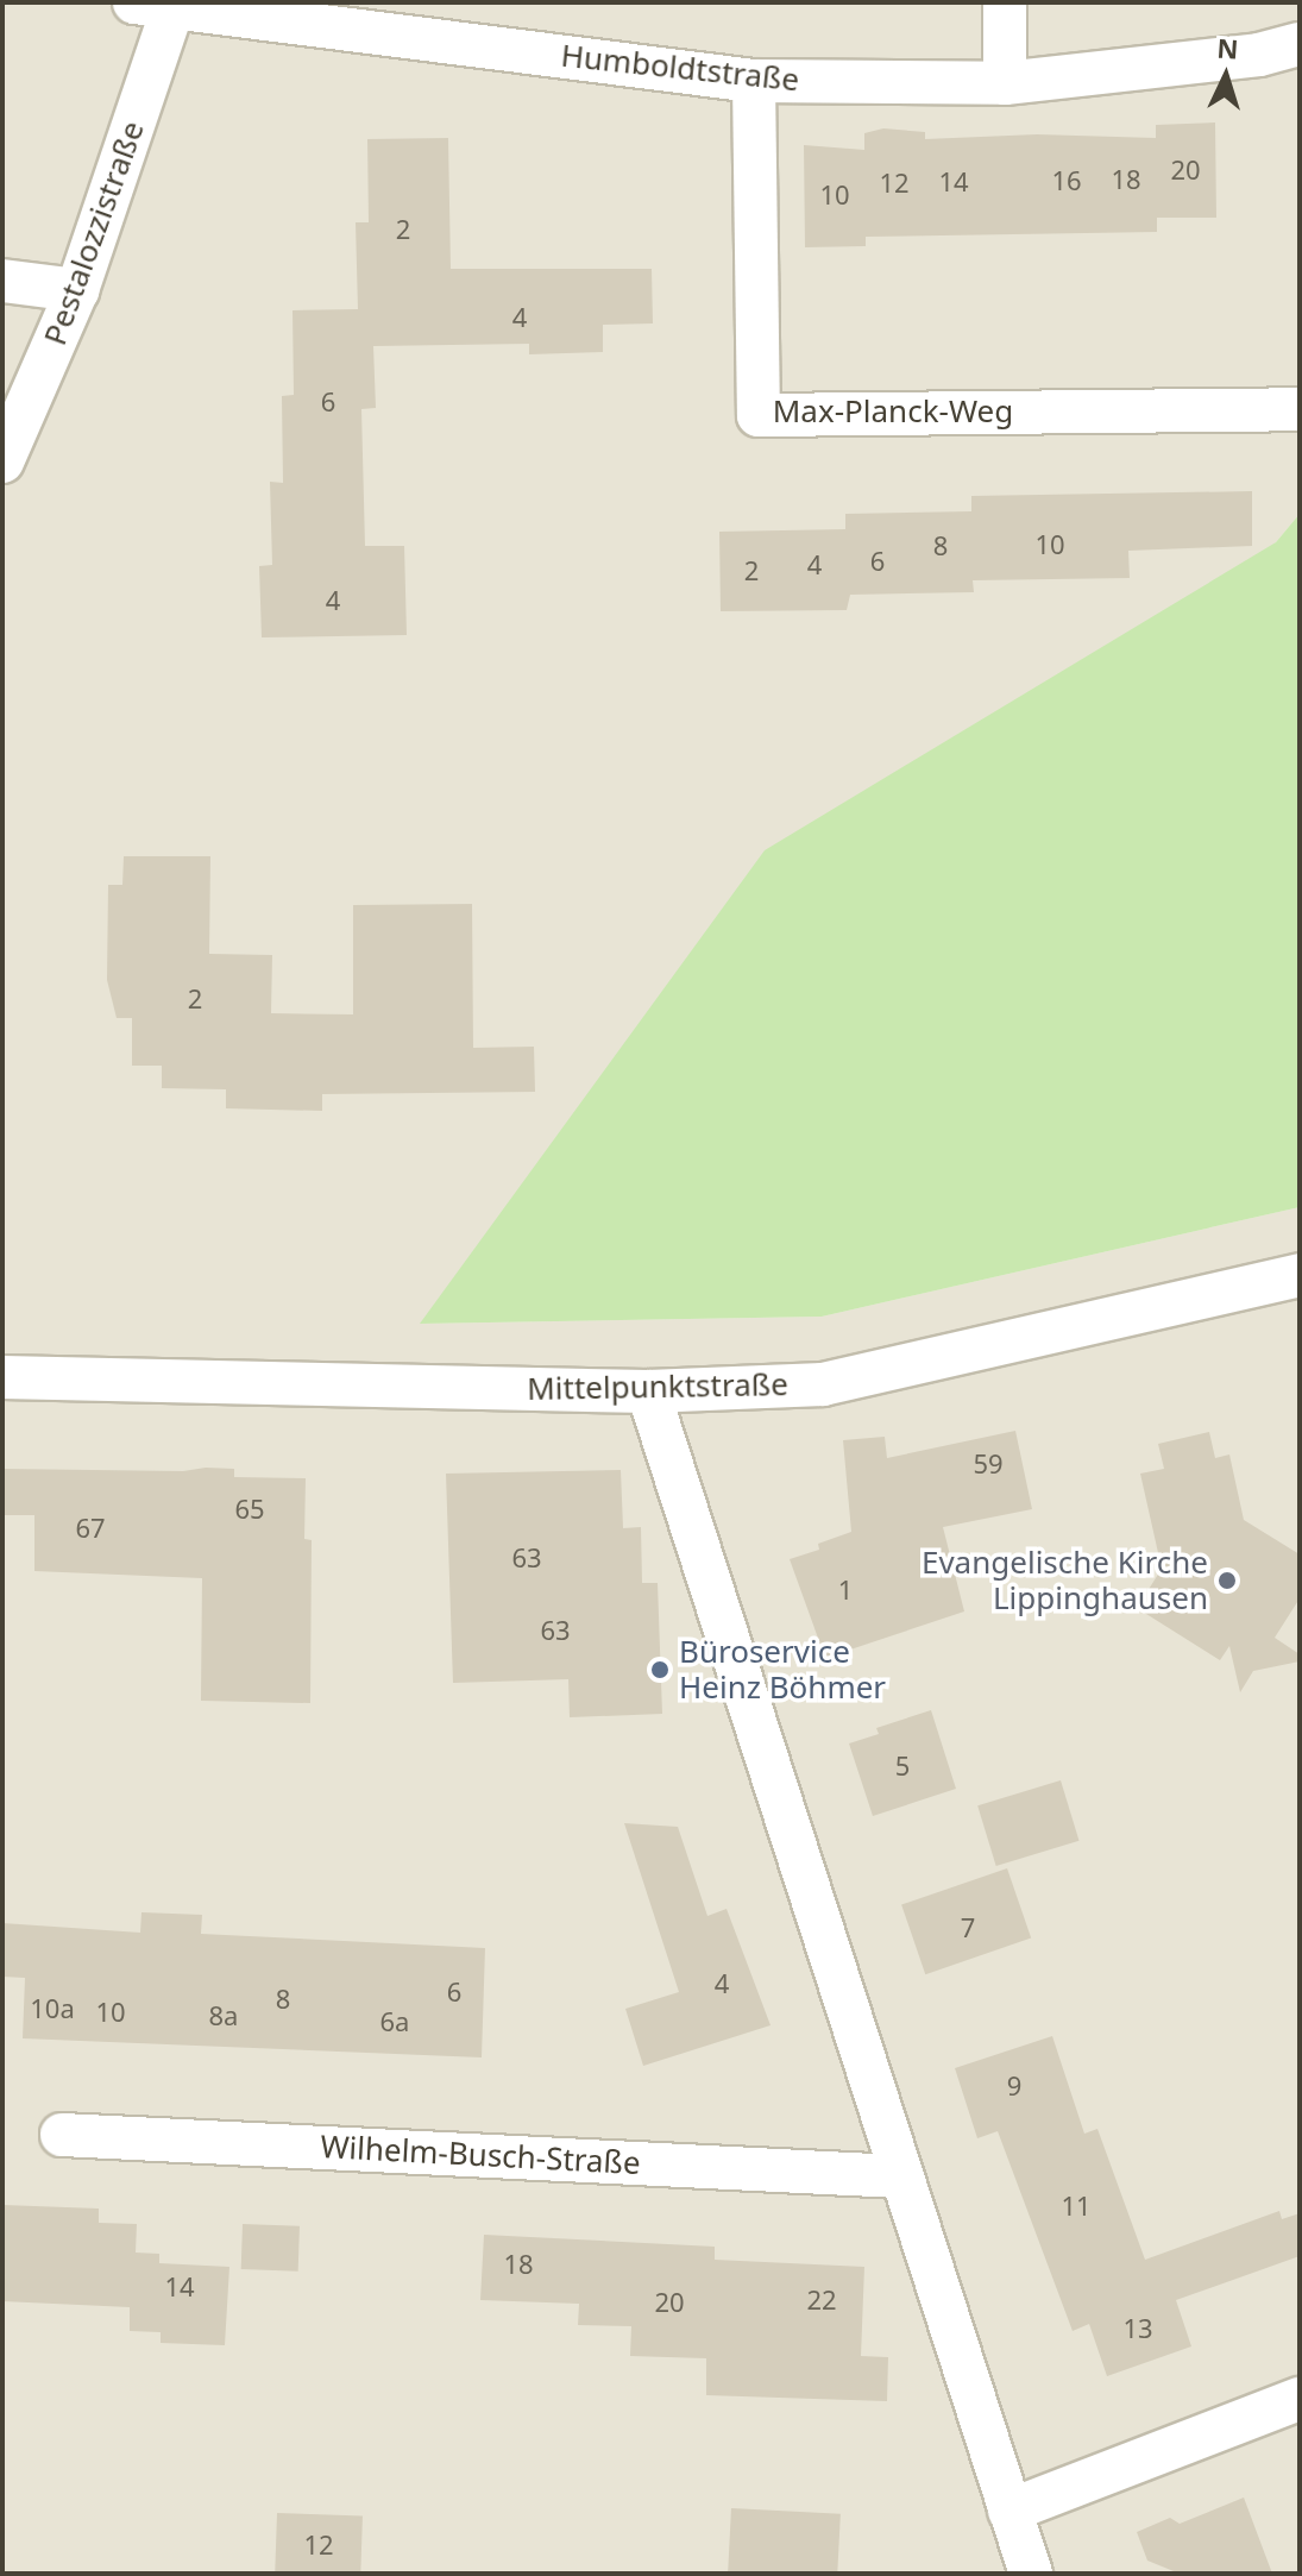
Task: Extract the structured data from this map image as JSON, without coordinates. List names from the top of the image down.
{
  "streets": {
    "street": [
      "Humboldtstraße",
      "Pestalozzistraße",
      "Max-Planck-Weg",
      "Mittelpunktstraße",
      "Wilhelm-Busch-Straße"
    ]
  },
  "crossings": [
    ["Humboldtstraße", "Pestalozzistraße"],
    ["Humboldtstraße", "Max-Planck-Weg"]
  ],
  "places": ["Evangelische Kirche Lippinghausen", "Büroservice Heinz Böhmer"],
  "house_numbers": [
    "20",
    "18",
    "16",
    "14",
    "12",
    "10",
    "2",
    "4",
    "6",
    "10",
    "8",
    "6",
    "4",
    "2",
    "4",
    "2",
    "59",
    "65",
    "67",
    "63",
    "1",
    "63",
    "5",
    "7",
    "4",
    "6",
    "8",
    "10a",
    "10",
    "8a",
    "6a",
    "9",
    "11",
    "18",
    "14",
    "22",
    "20",
    "13",
    "12"
  ],
  "north": "top"
}
